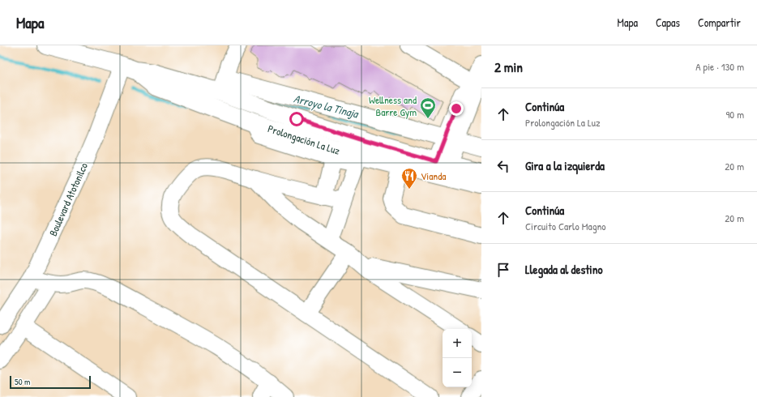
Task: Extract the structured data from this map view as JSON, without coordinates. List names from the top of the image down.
{
  "streets": {
    "main road": ["Prolongación La Luz"],
    "street": ["Boulevard Atotonilco"]
  },
  "crossings": [
    ["Prolongación La Luz", "Boulevard Atotonilco"]
  ],
  "water": ["Arroyo la Tinaja"],
  "places": {
    "sports": ["Wellness and Barre Gym"],
    "restaurant": ["Vianda"]
  },
  "scale_bar": "50 m",
  "page": {
    "header": "Mapa",
    "nav": ["Mapa", "Capas", "Compartir"],
    "heading": ["2 min", "A pie · 130 m"],
    "list": [
      ["Continúa", "Prolongación La Luz", "90 m"],
      ["Gira a la izquierda", "20 m"],
      ["Continúa", "Circuito Carlo Magno", "20 m"],
      "Llegada al destino"
    ],
    "map_buttons": ["+", "−"],
    "scale": "50 m"
  }
}
